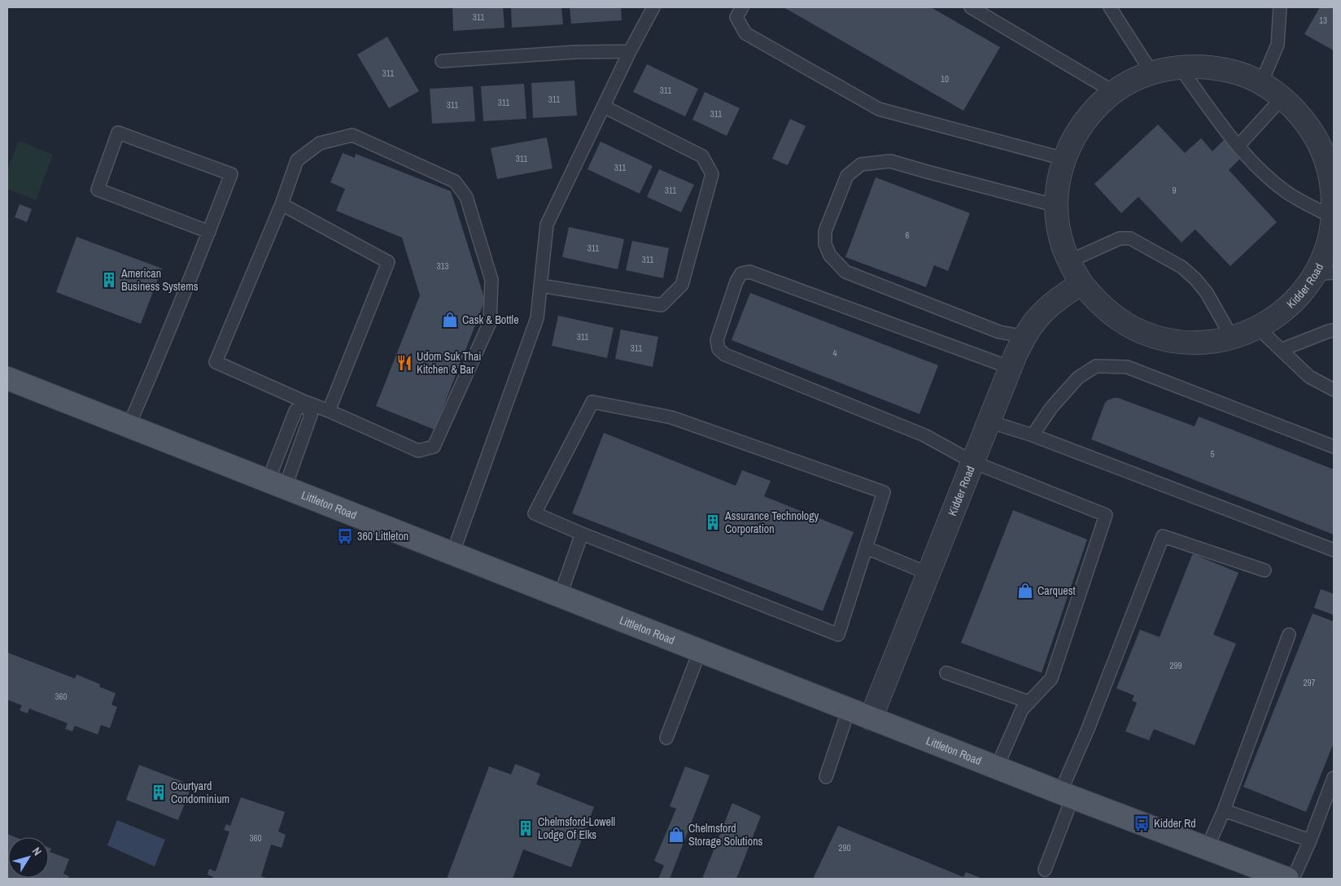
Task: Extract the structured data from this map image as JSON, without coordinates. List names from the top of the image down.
{
  "streets": {
    "main road": ["Littleton Road"],
    "street": ["Kidder Road"]
  },
  "crossings": [
    ["Kidder Road", "Littleton Road"]
  ],
  "places": {
    "building": [
      "American Business Systems",
      "Assurance Technology Corporation",
      "Courtyard Condominium",
      "Chelmsford-Lowell Lodge Of Elks"
    ],
    "shop": ["Cask & Bottle", "Carquest", "Chelmsford Storage Solutions"],
    "restaurant": ["Udom Suk Thai Kitchen & Bar"],
    "bus stop": ["360 Littleton", "Kidder Rd"]
  },
  "house_numbers": [
    "311",
    "13",
    "311",
    "10",
    "311",
    "311",
    "311",
    "311",
    "311",
    "311",
    "311",
    "311",
    "9",
    "6",
    "311",
    "311",
    "313",
    "311",
    "311",
    "4",
    "5",
    "299",
    "297",
    "360",
    "360",
    "290"
  ],
  "north": "top right"
}
